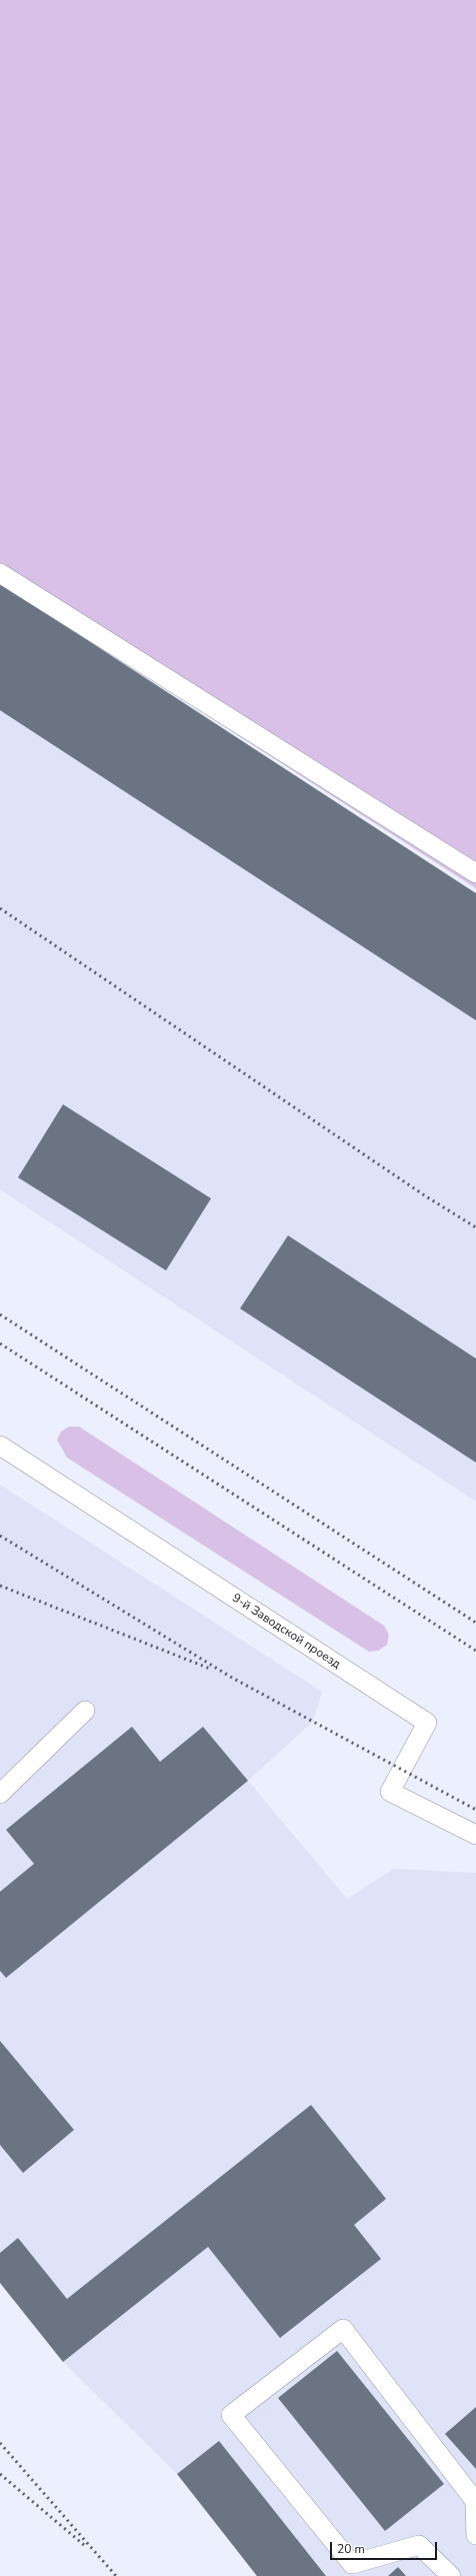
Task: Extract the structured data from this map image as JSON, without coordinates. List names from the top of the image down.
{
  "streets": {
    "lane": ["9-й Заводской проезд"]
  },
  "scale_bar": "20 m"
}
